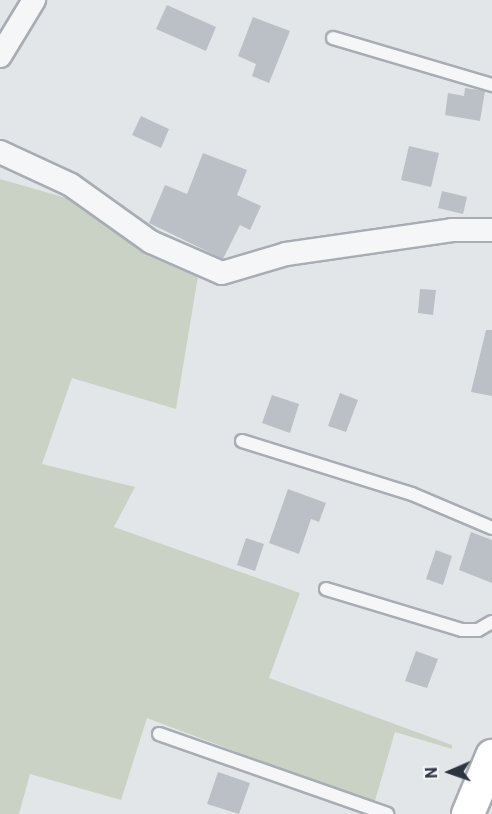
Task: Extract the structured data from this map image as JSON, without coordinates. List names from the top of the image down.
{
  "north": "left"
}
